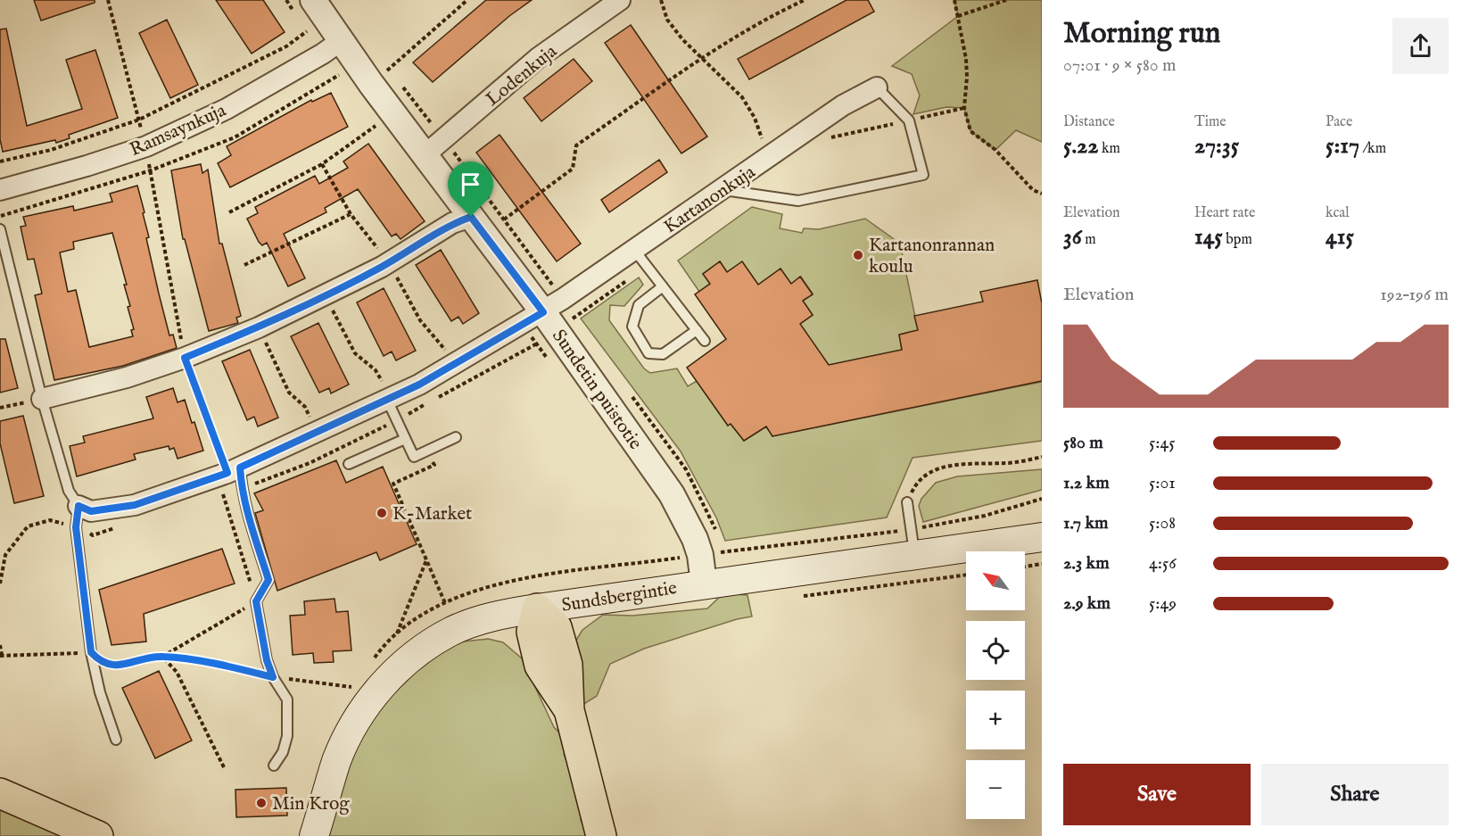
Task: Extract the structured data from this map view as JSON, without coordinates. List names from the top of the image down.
{
  "streets": {
    "main road": ["Sundsbergintie"],
    "street": [
      "Lodenkuja",
      "Ramsaynkuja",
      "Kartanonkuja",
      "Sundetin puistotie"
    ]
  },
  "crossings": [
    ["Lodenkuja", "Sundetin puistotie"],
    ["Ramsaynkuja", "Sundetin puistotie"],
    ["Kartanonkuja", "Sundetin puistotie"],
    ["Sundetin puistotie", "Sundsbergintie"]
  ],
  "places": ["Kartanonrannan koulu", "K-Market", "Min Krog"],
  "north": "top left",
  "page": {
    "heading": ["Morning run", "07:01 · 9 × 580 m"],
    "stats": [
      ["Distance", "5.22 km"],
      ["Time", "27:35"],
      ["Pace", "5:17 /km"],
      ["Elevation", "36 m"],
      ["Heart rate", "145 bpm"],
      ["kcal", "415"]
    ],
    "chart": ["Elevation", "192–196 m"],
    "list": [
      {
        "name": "580 m",
        "note": "5:45"
      },
      {
        "name": "1.2 km",
        "note": "5:01"
      },
      {
        "name": "1.7 km",
        "note": "5:08"
      },
      {
        "name": "2.3 km",
        "note": "4:56"
      },
      {
        "name": "2.9 km",
        "note": "5:49"
      }
    ],
    "map_buttons": ["+", "−"],
    "buttons": ["Save", "Share"]
  }
}
